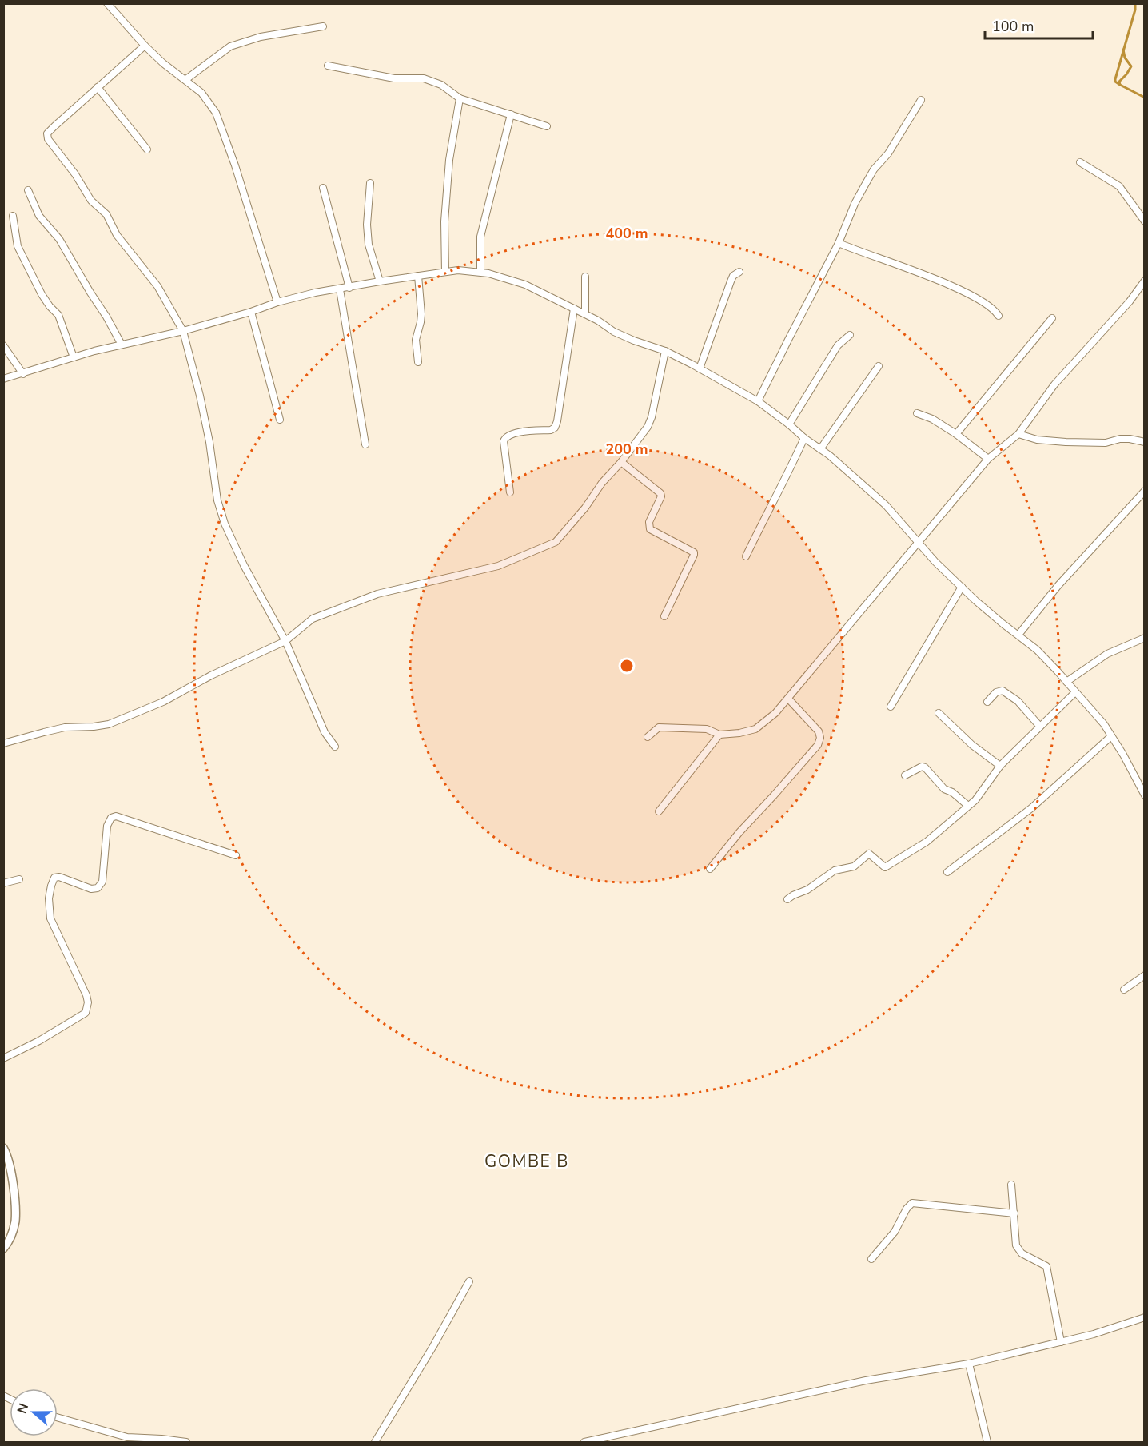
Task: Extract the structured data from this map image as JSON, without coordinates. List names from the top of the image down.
{
  "districts": ["GOMBE B"],
  "scale_bar": "100 m",
  "north": "left",
  "rings": ["400 m", "200 m"]
}
